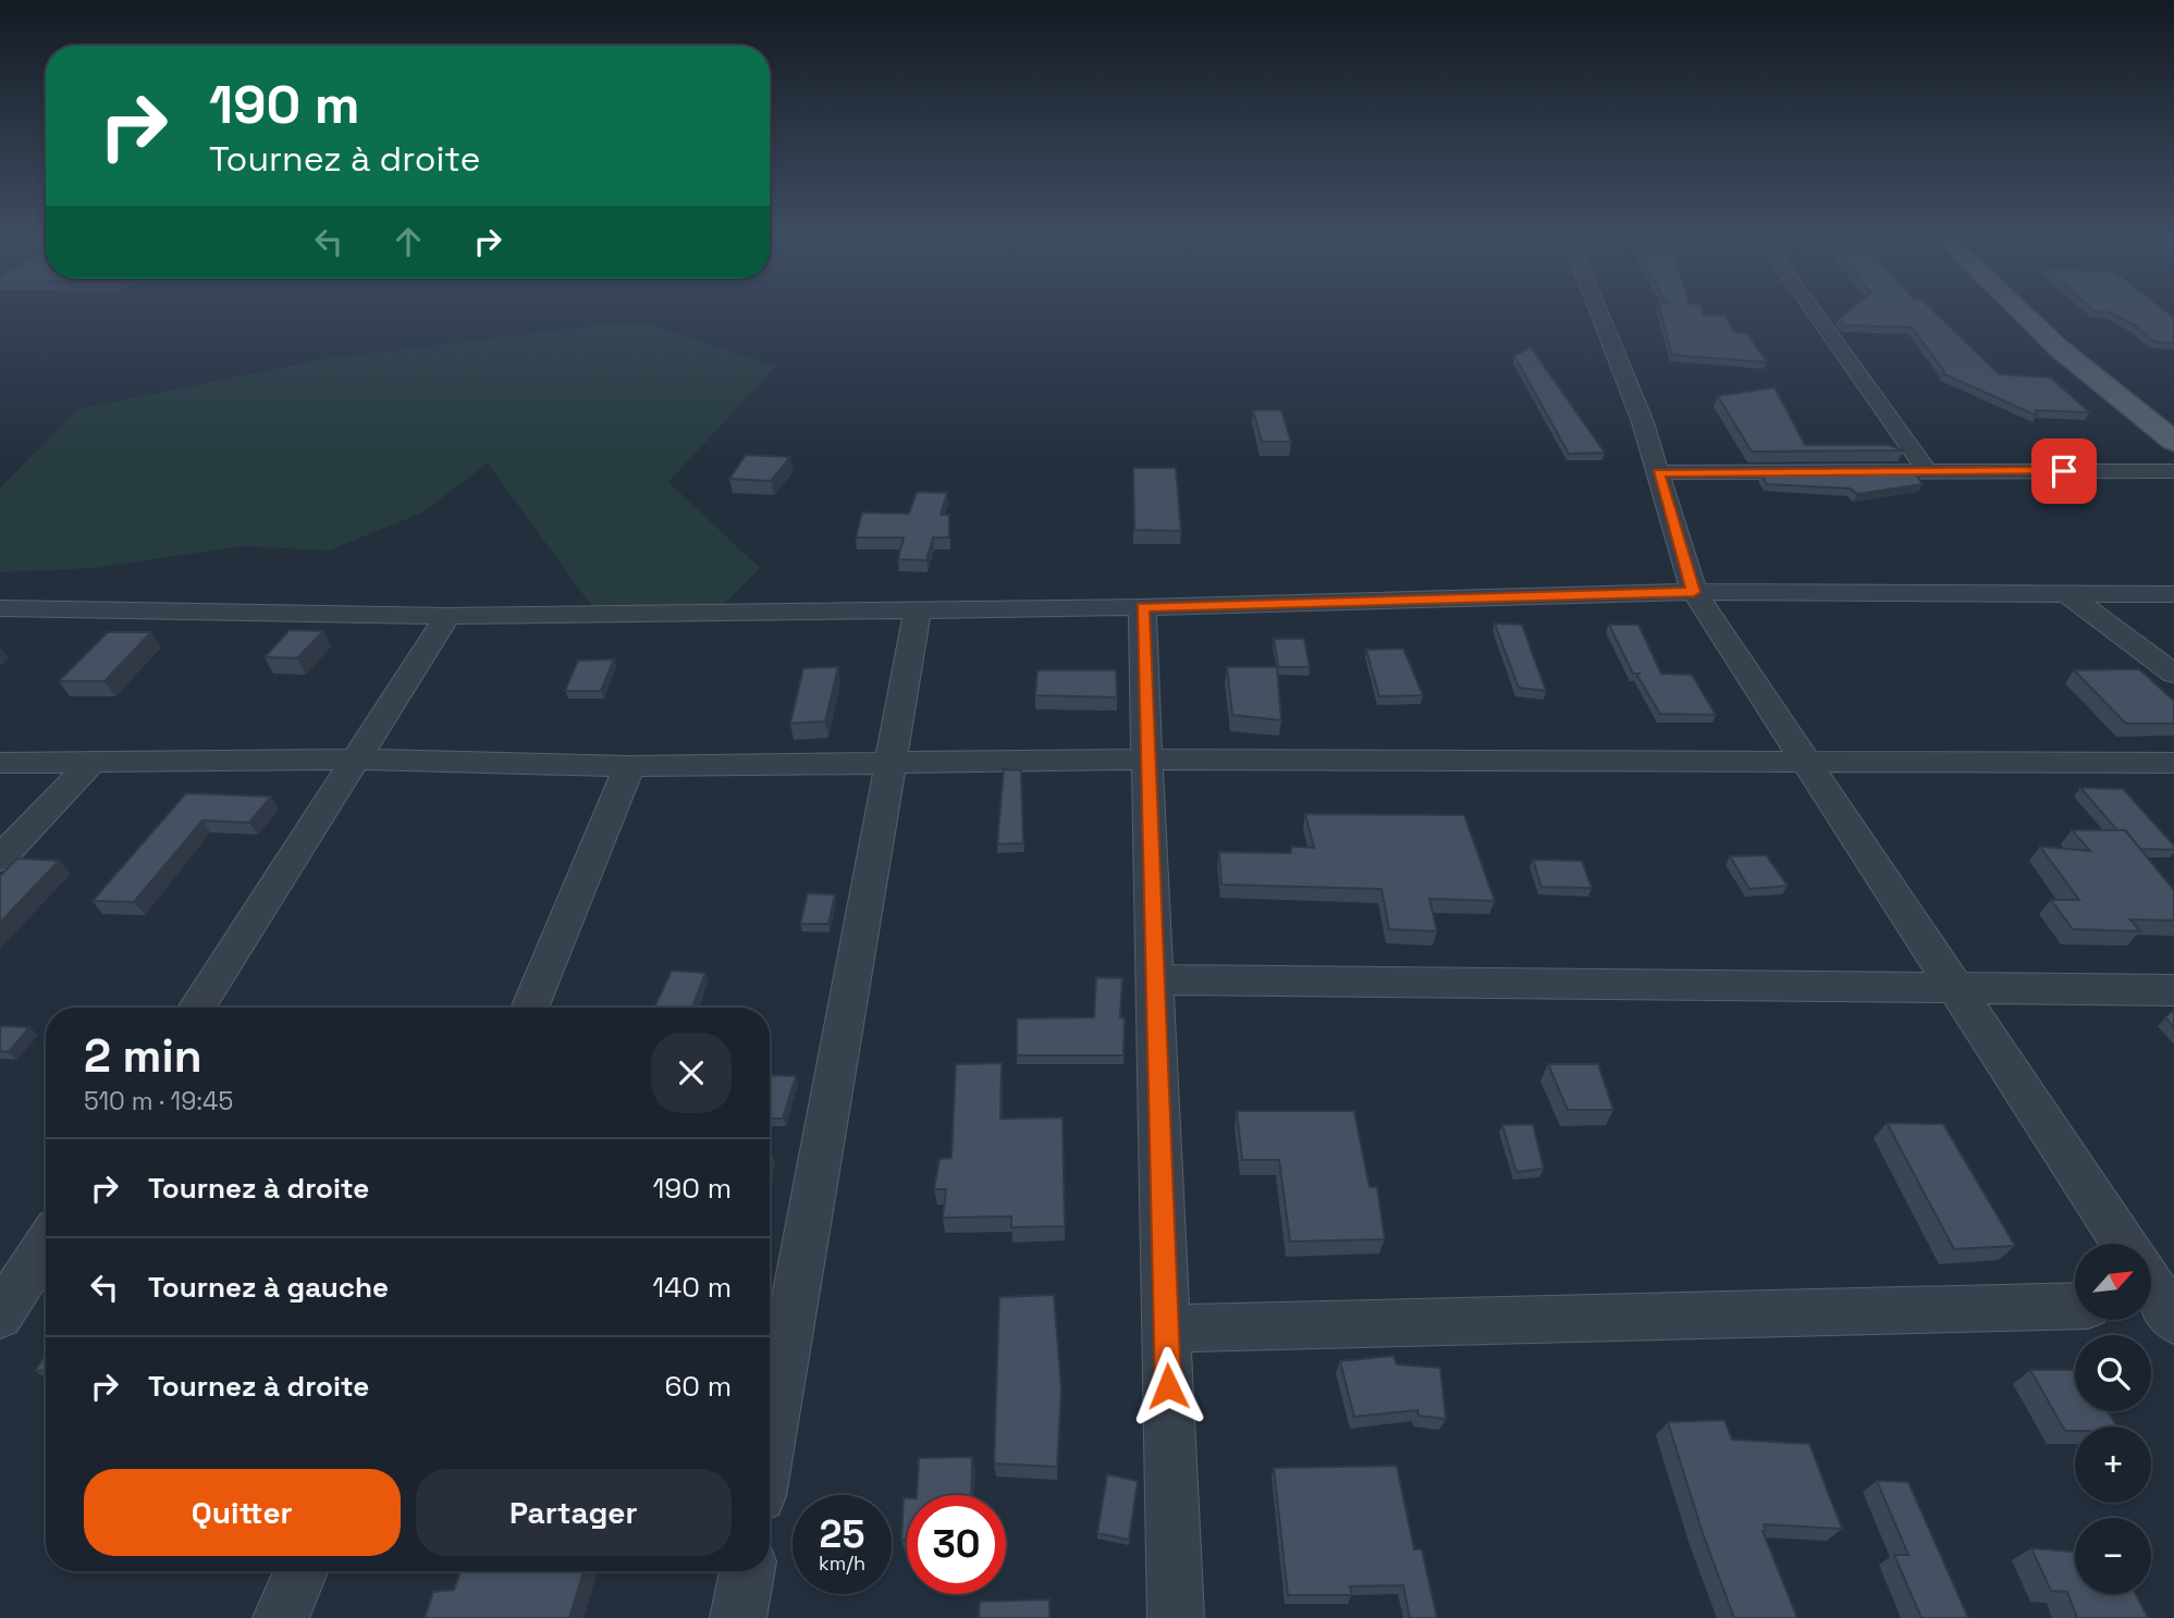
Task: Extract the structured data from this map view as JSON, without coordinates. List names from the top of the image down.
{
  "north": "top right",
  "page": {
    "turn": ["190 m", "Tournez à droite"],
    "heading": ["2 min", "510 m · 19:45"],
    "list": [
      {
        "name": "Tournez à droite",
        "value": "190 m"
      },
      {
        "name": "Tournez à gauche",
        "value": "140 m"
      },
      {
        "name": "Tournez à droite",
        "value": "60 m"
      }
    ],
    "map_buttons": ["+", "−"],
    "buttons": ["Quitter", "Partager"],
    "speed": "25 km/h",
    "limit": "30"
  }
}
